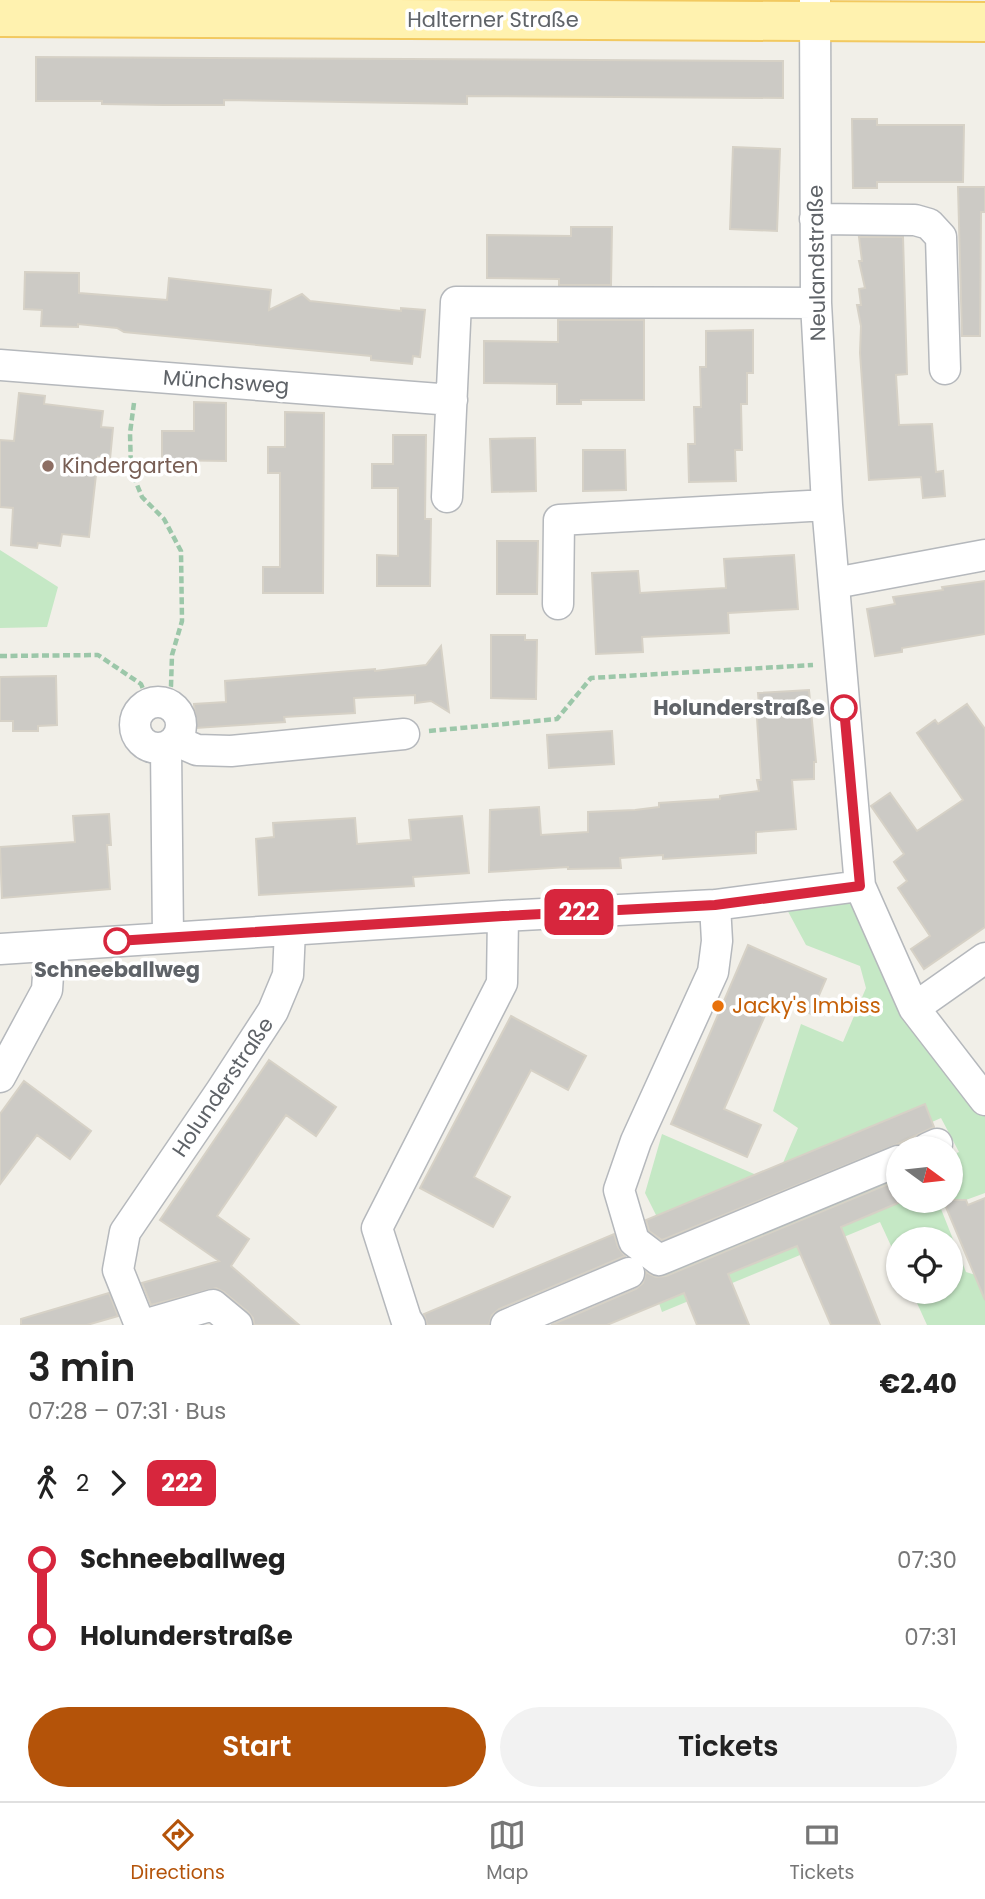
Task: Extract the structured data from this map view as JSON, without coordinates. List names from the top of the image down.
{
  "streets": {
    "main road": ["Halterner Straße"],
    "street": ["Neulandstraße", "Münchsweg", "Holunderstraße"]
  },
  "crossings": [
    ["Halterner Straße", "Neulandstraße"]
  ],
  "places": [
    "Kindergarten",
    "Holunderstraße",
    "Schneeballweg",
    "Jacky's Imbiss"
  ],
  "lines": ["bus line 222"],
  "north": "right",
  "page": {
    "on_map": "222",
    "heading": ["3 min", "07:28 – 07:31 · Bus", "€2.40"],
    "legs": ["2", "222"],
    "list": [
      {
        "name": "Schneeballweg",
        "value": "07:30"
      },
      {
        "name": "Holunderstraße",
        "value": "07:31"
      }
    ],
    "buttons": ["Start", "Tickets"],
    "tabs": ["Directions", "Map", "Tickets"]
  }
}
